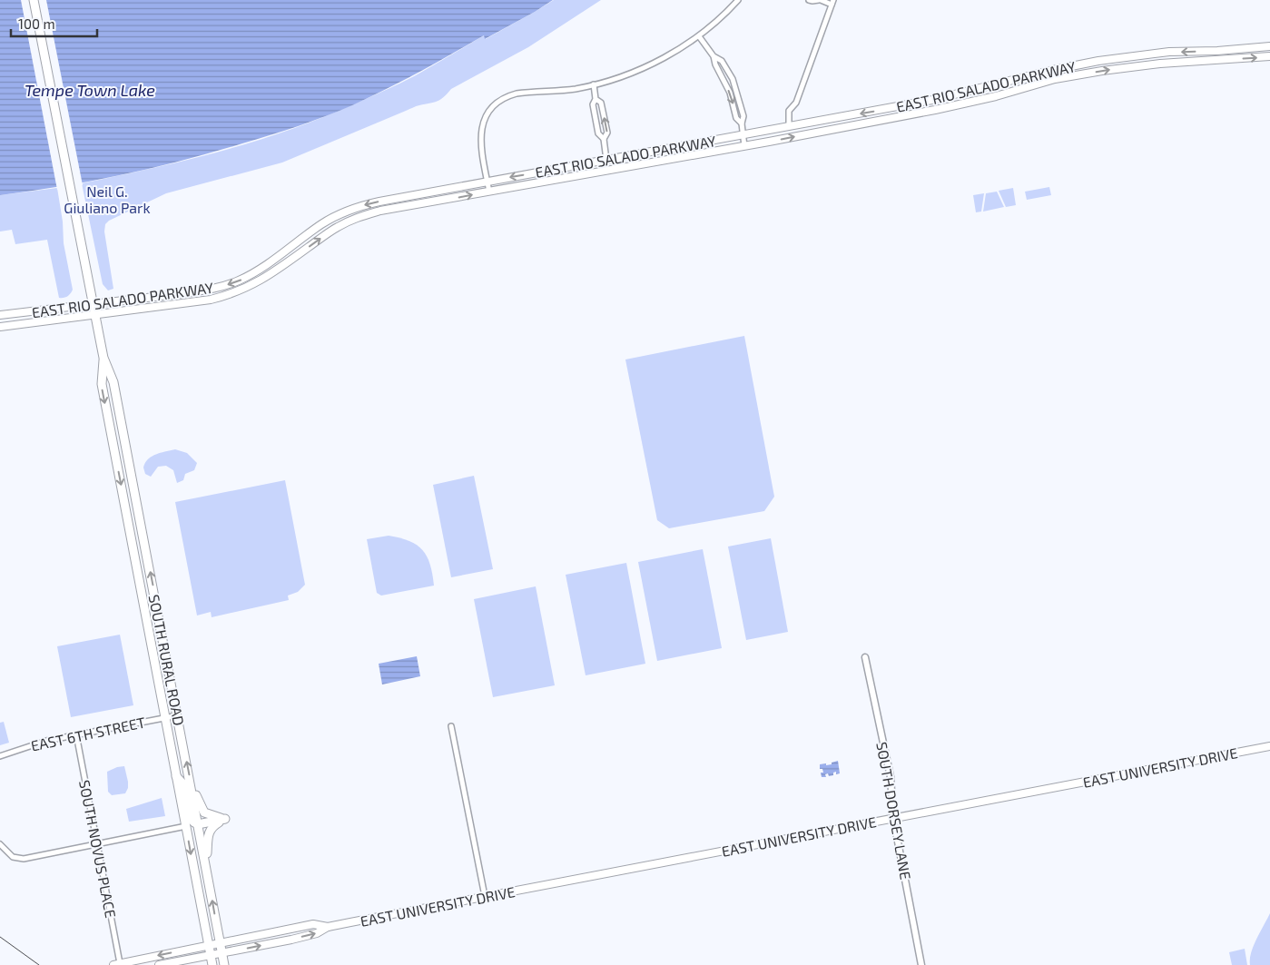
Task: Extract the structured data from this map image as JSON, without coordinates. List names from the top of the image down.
{
  "streets": {
    "main road": ["EAST RIO SALADO PARKWAY", "SOUTH RURAL ROAD", "EAST UNIVERSITY DRIVE"],
    "street": ["EAST 6TH STREET", "SOUTH DORSEY LANE", "SOUTH NOVUS PLACE"]
  },
  "crossings": [
    ["EAST RIO SALADO PARKWAY", "SOUTH RURAL ROAD"],
    ["SOUTH RURAL ROAD", "EAST 6TH STREET"],
    ["SOUTH RURAL ROAD", "EAST UNIVERSITY DRIVE"],
    ["EAST 6TH STREET", "SOUTH NOVUS PLACE"],
    ["EAST UNIVERSITY DRIVE", "SOUTH DORSEY LANE"],
    ["EAST UNIVERSITY DRIVE", "SOUTH NOVUS PLACE"]
  ],
  "water": ["Tempe Town Lake"],
  "parks": ["Neil G. Giuliano Park"],
  "scale_bar": "100 m"
}
